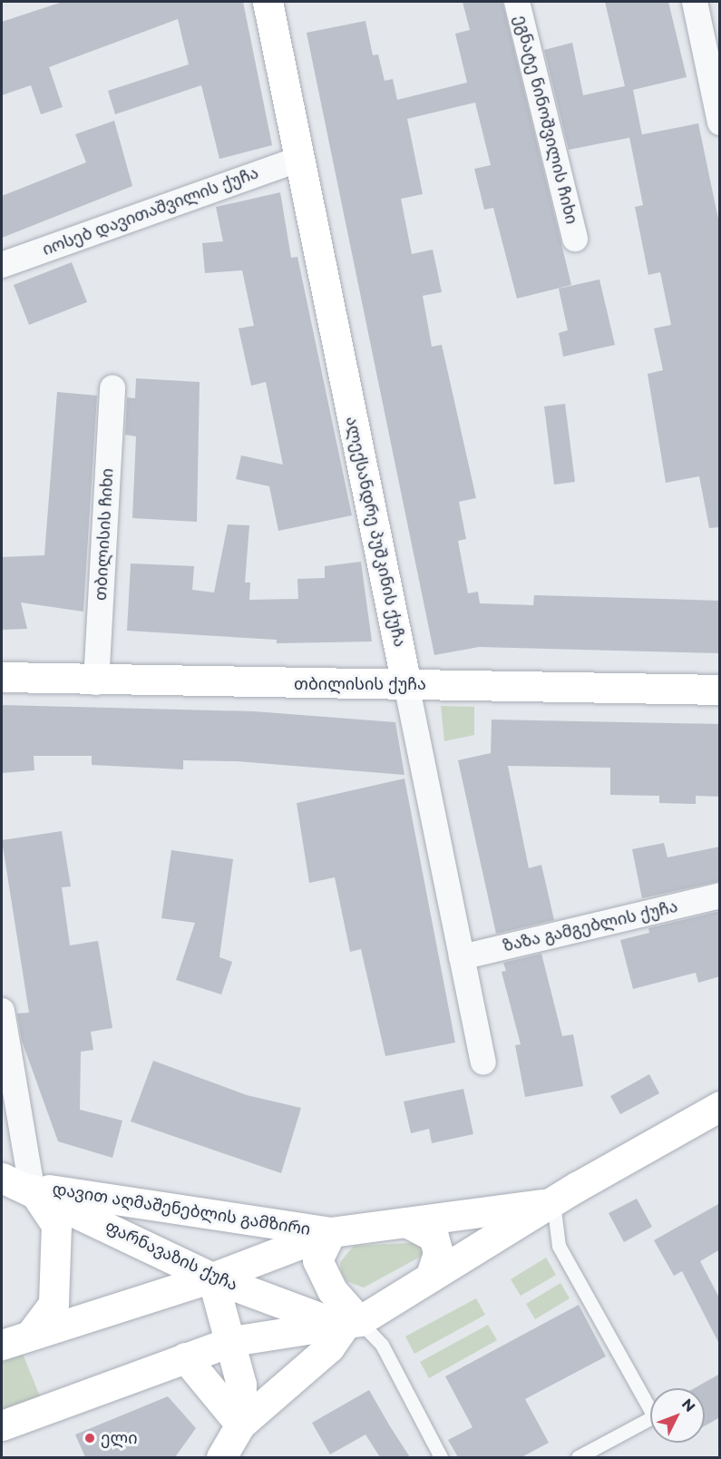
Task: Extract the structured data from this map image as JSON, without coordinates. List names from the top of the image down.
{
  "streets": {
    "main road": [
      "ალექსანდრე პუშკინის ქუჩა",
      "თბილისის ქუჩა",
      "დავით აღმაშენებლის გამზირი",
      "ფარნავაზის ქუჩა"
    ],
    "street": [
      "ეგნატე ნინოშვილის ჩიხი",
      "იოსებ დავითაშვილის ქუჩა",
      "თბილისის ჩიხი",
      "ზაზა გამგებლის ქუჩა"
    ]
  },
  "crossings": [
    ["იოსებ დავითაშვილის ქუჩა", "ალექსანდრე პუშკინის ქუჩა"],
    ["ალექსანდრე პუშკინის ქუჩა", "თბილისის ქუჩა"],
    ["ალექსანდრე პუშკინის ქუჩა", "ზაზა გამგებლის ქუჩა"],
    ["თბილისის ჩიხი", "თბილისის ქუჩა"],
    ["დავით აღმაშენებლის გამზირი", "ფარნავაზის ქუჩა"]
  ],
  "places": ["ელი"],
  "north": "top right"
}
